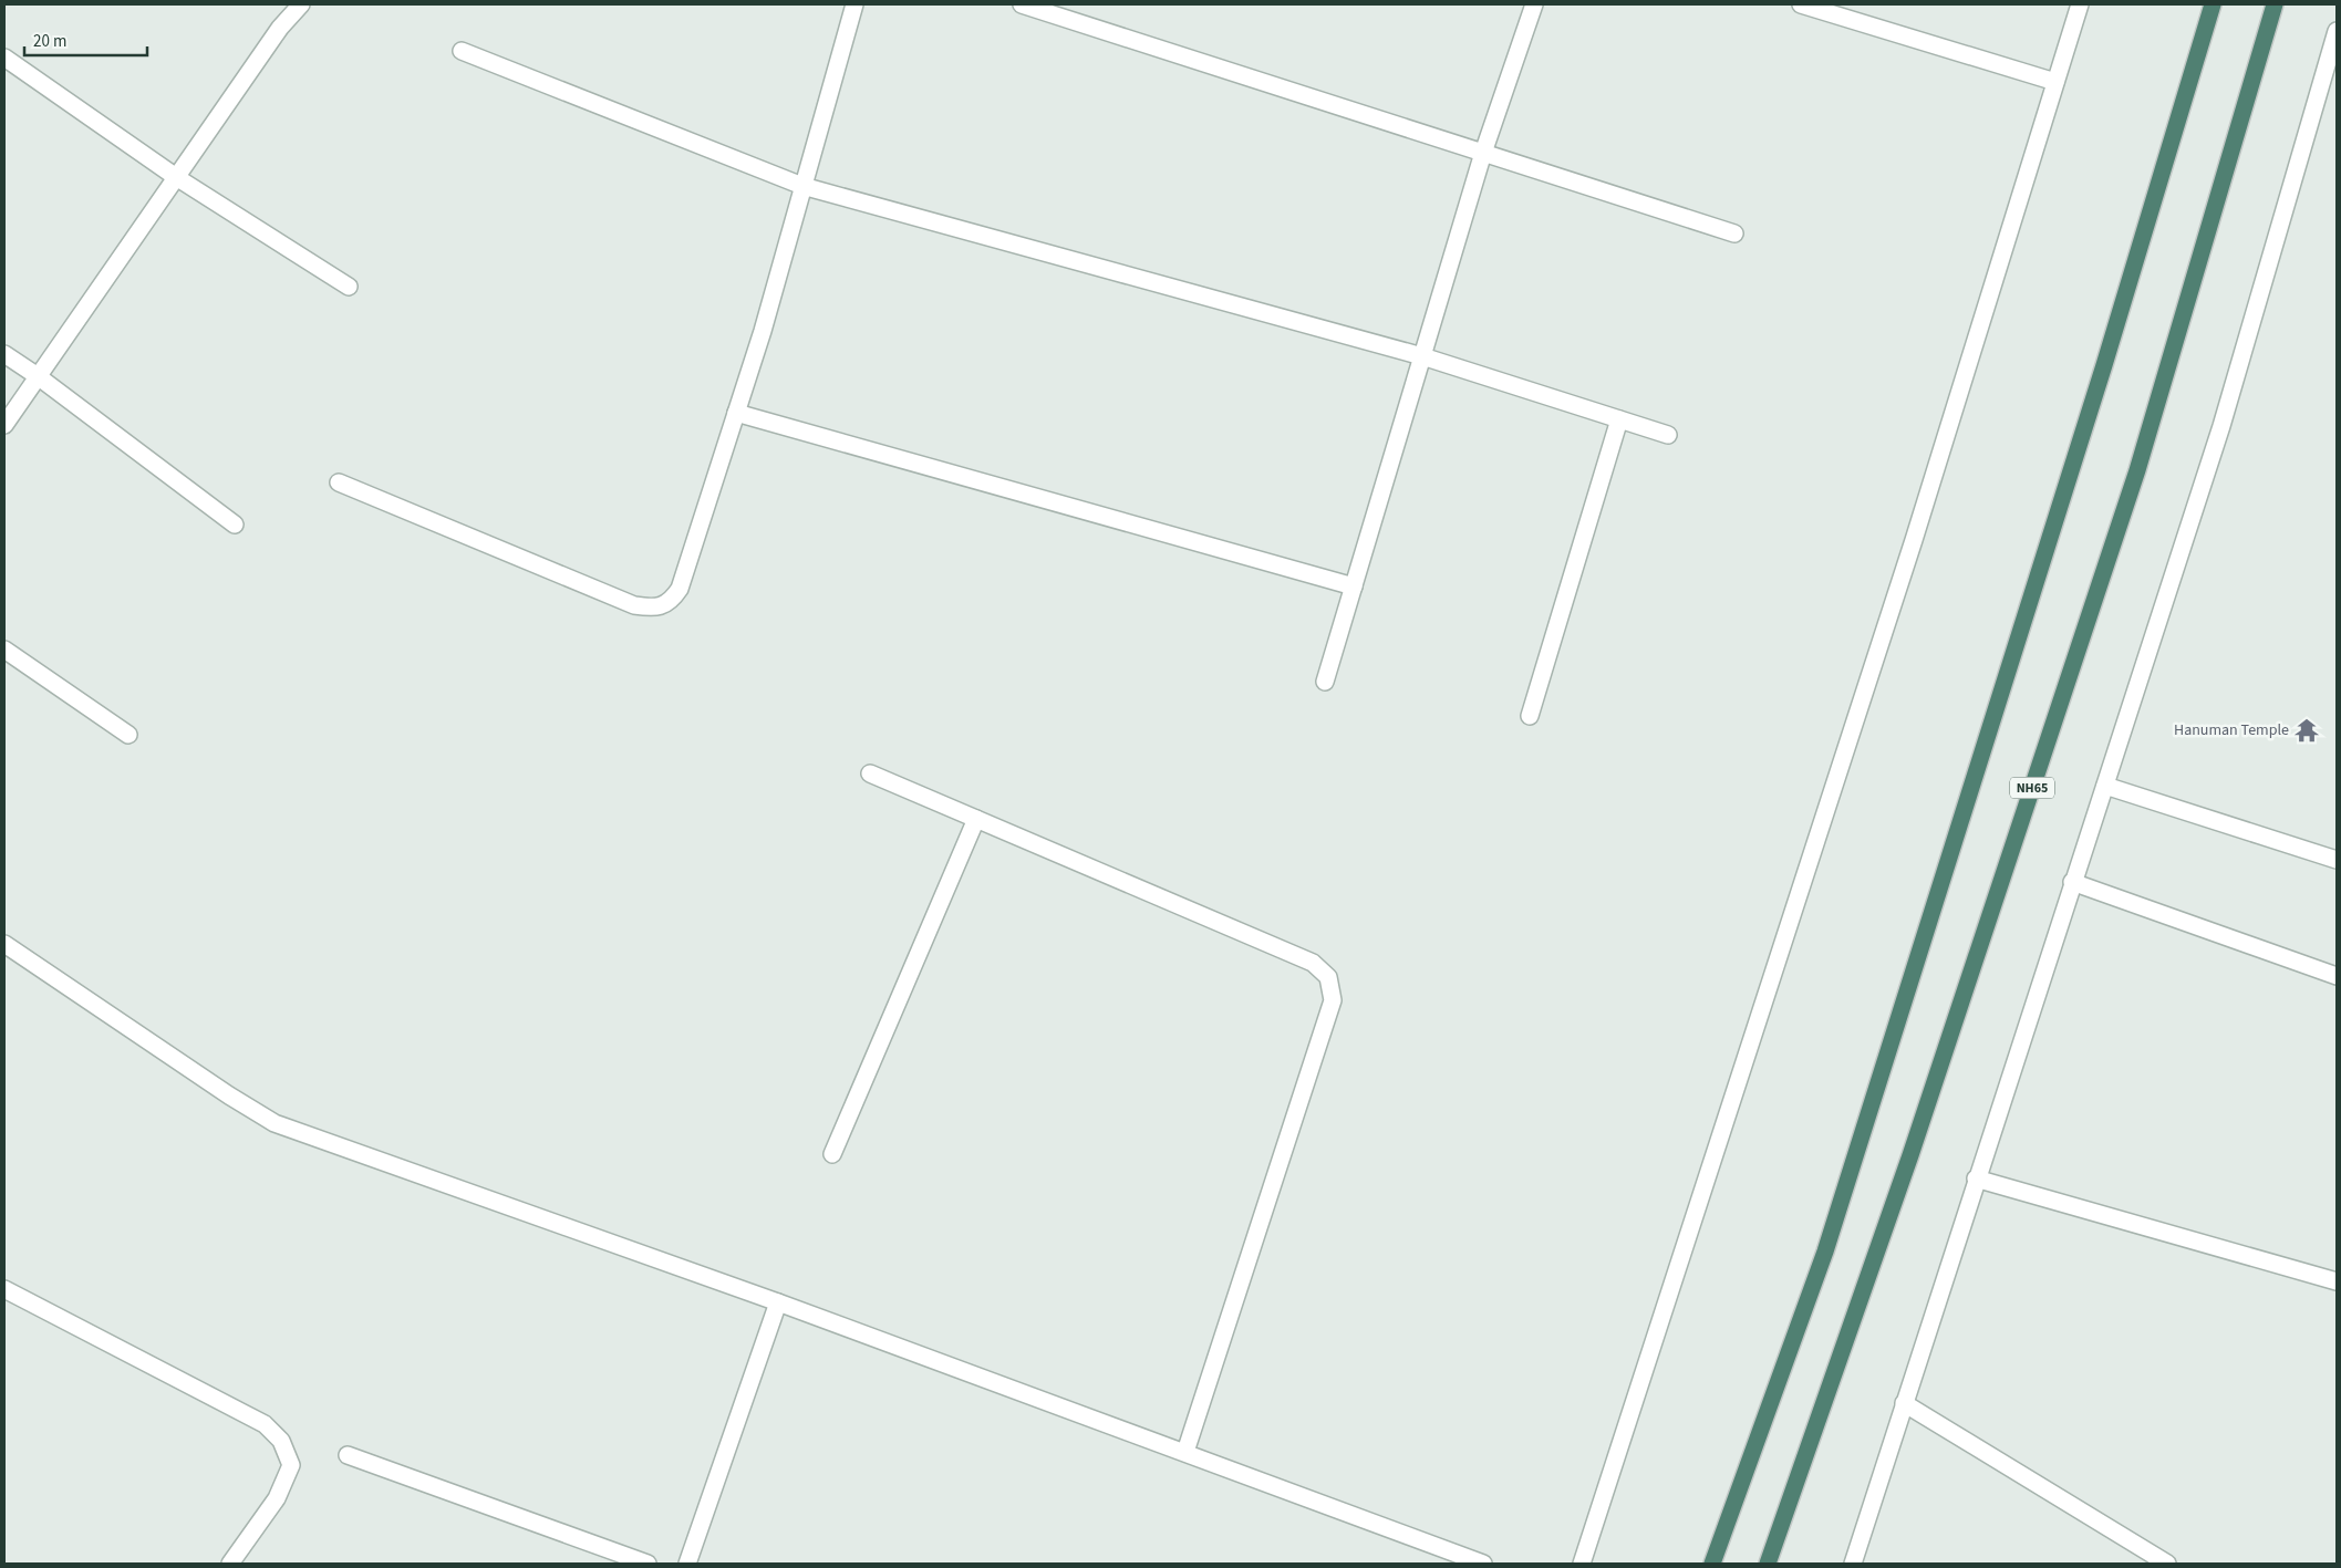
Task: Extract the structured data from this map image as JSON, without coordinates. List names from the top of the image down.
{
  "streets": {
    "highway": ["NH65"]
  },
  "places": {
    "temple": ["Hanuman Temple"]
  },
  "scale_bar": "20 m"
}
